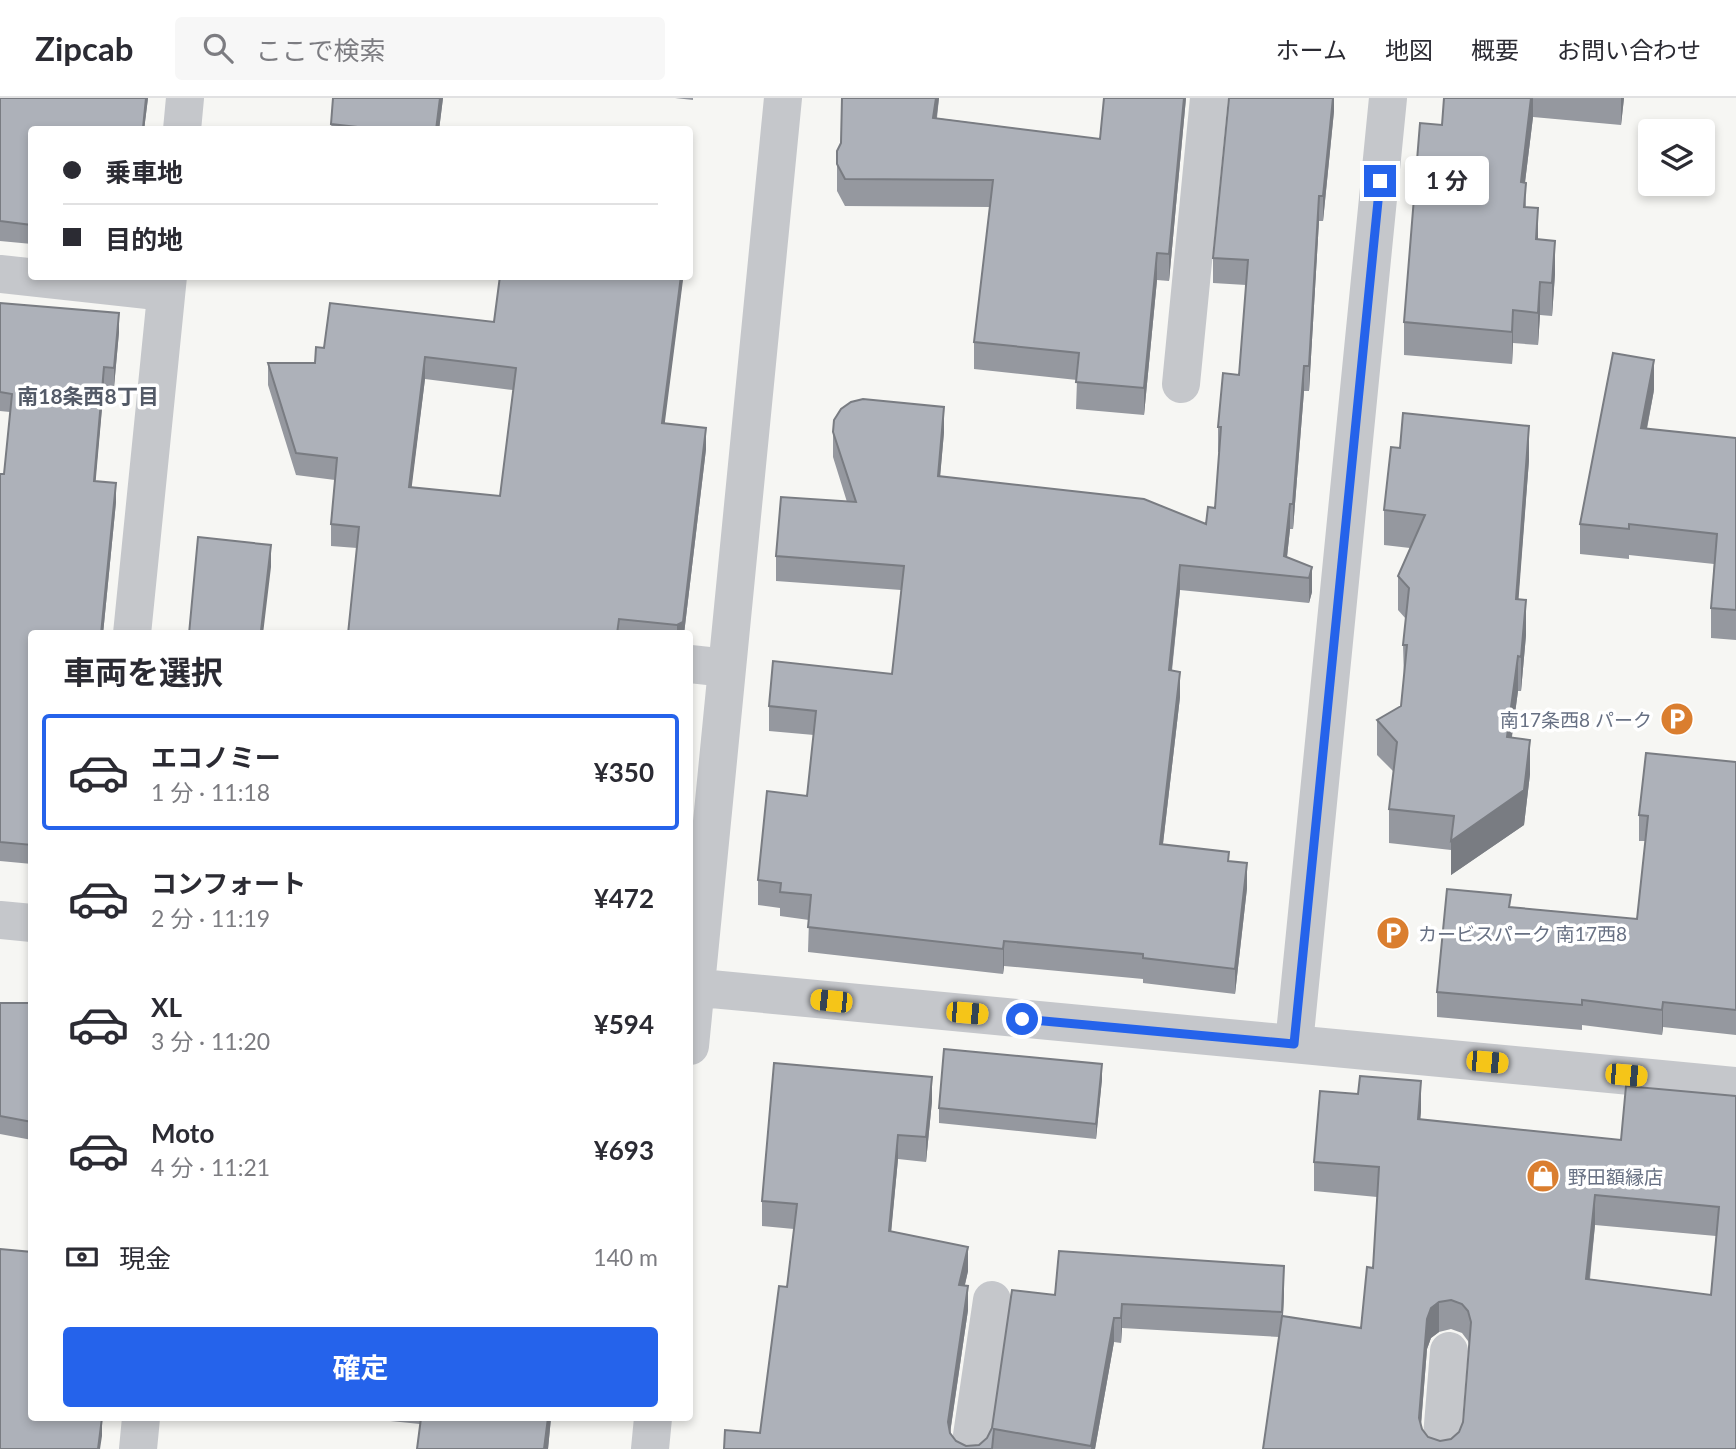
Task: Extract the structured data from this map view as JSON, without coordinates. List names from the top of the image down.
{
  "districts": ["南18条西8丁目"],
  "places": {
    "parking": ["南17条西8 パーク", "カービスパーク 南17西8"],
    "shop": ["野田額縁店"]
  },
  "page": {
    "header": "Zipcab",
    "search": "ここで検索",
    "nav": [
      "ホーム",
      "地図",
      "概要",
      "お問い合わせ"
    ],
    "banner": ["乗車地", "目的地"],
    "bubble": "1 分",
    "heading": "車両を選択",
    "list": [
      {
        "name": "エコノミー",
        "note": "1 分 · 11:18",
        "value": "¥350"
      },
      {
        "name": "コンフォート",
        "note": "2 分 · 11:19",
        "value": "¥472"
      },
      {
        "name": "XL",
        "note": "3 分 · 11:20",
        "value": "¥594"
      },
      {
        "name": "Moto",
        "note": "4 分 · 11:21",
        "value": "¥693"
      }
    ],
    "pay": ["現金", "140 m"],
    "buttons": "確定"
  }
}
